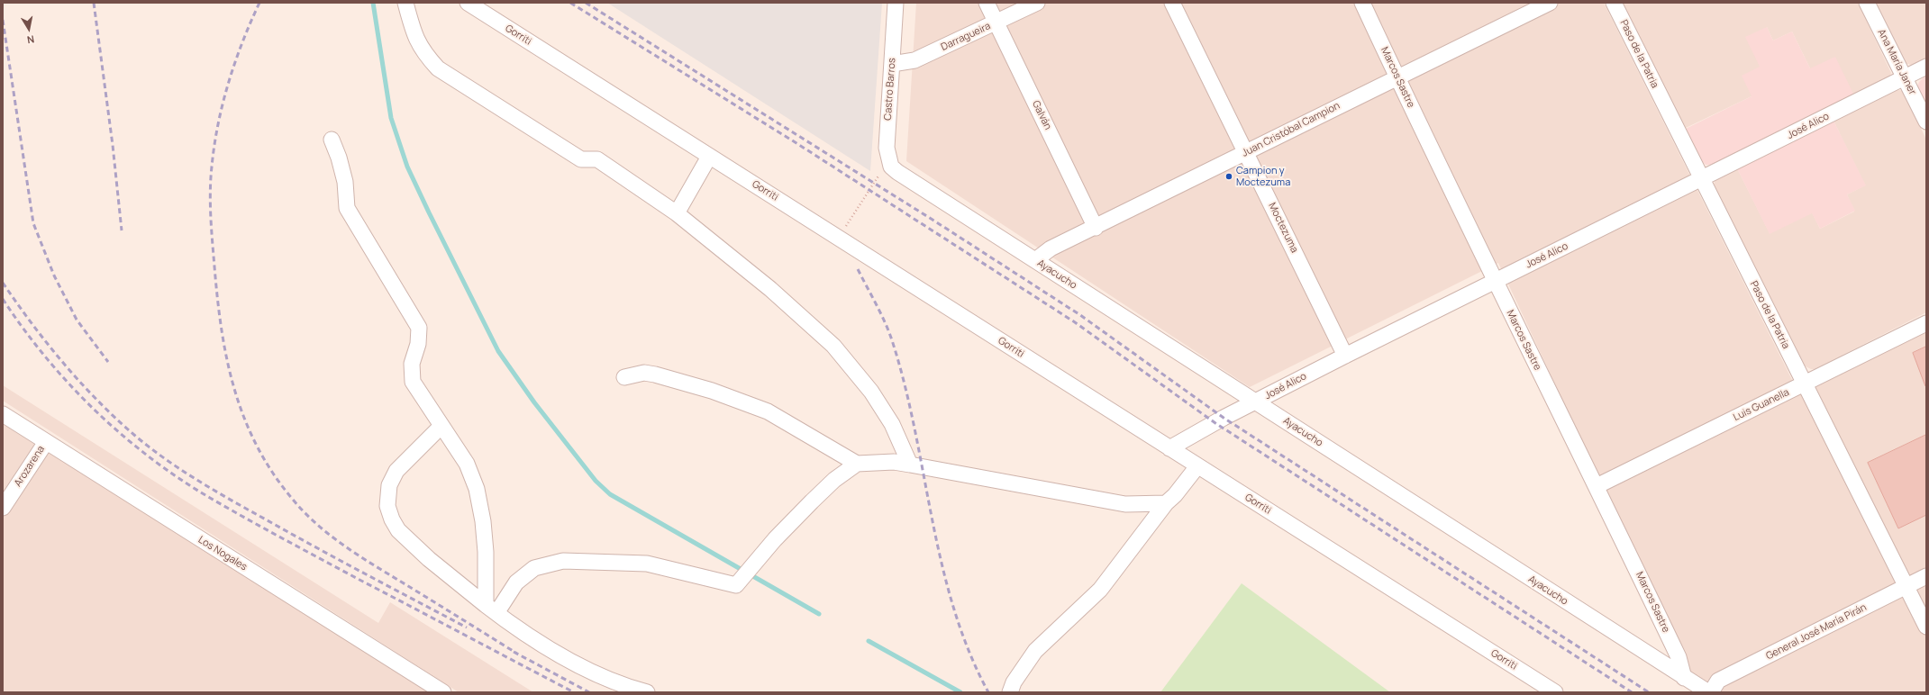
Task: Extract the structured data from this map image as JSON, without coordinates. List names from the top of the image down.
{
  "streets": {
    "street": [
      "Gorriti",
      "Darragueira",
      "Paso de la Patria",
      "Ana María Janer",
      "Marcos Sastre",
      "Castro Barros",
      "Galván",
      "José Alico",
      "Juan Cristóbal Campion",
      "Moctezuma",
      "Ayacucho",
      "Luis Guanella",
      "Arozarena",
      "Los Nogales",
      "General José María Pirán"
    ]
  },
  "crossings": [
    ["Gorriti", "José Alico"],
    ["Darragueira", "Castro Barros"],
    ["Darragueira", "Galván"],
    ["Paso de la Patria", "José Alico"],
    ["Paso de la Patria", "Luis Guanella"],
    ["Paso de la Patria", "General José María Pirán"],
    ["Ana María Janer", "José Alico"],
    ["Marcos Sastre", "José Alico"],
    ["Marcos Sastre", "Juan Cristóbal Campion"],
    ["Marcos Sastre", "Ayacucho"],
    ["Marcos Sastre", "Luis Guanella"],
    ["Castro Barros", "Ayacucho"],
    ["Galván", "Juan Cristóbal Campion"],
    ["José Alico", "Moctezuma"],
    ["José Alico", "Ayacucho"],
    ["Juan Cristóbal Campion", "Moctezuma"],
    ["Juan Cristóbal Campion", "Ayacucho"],
    ["Arozarena", "Los Nogales"]
  ],
  "places": ["Campion y Moctezuma"],
  "north": "bottom"
}
